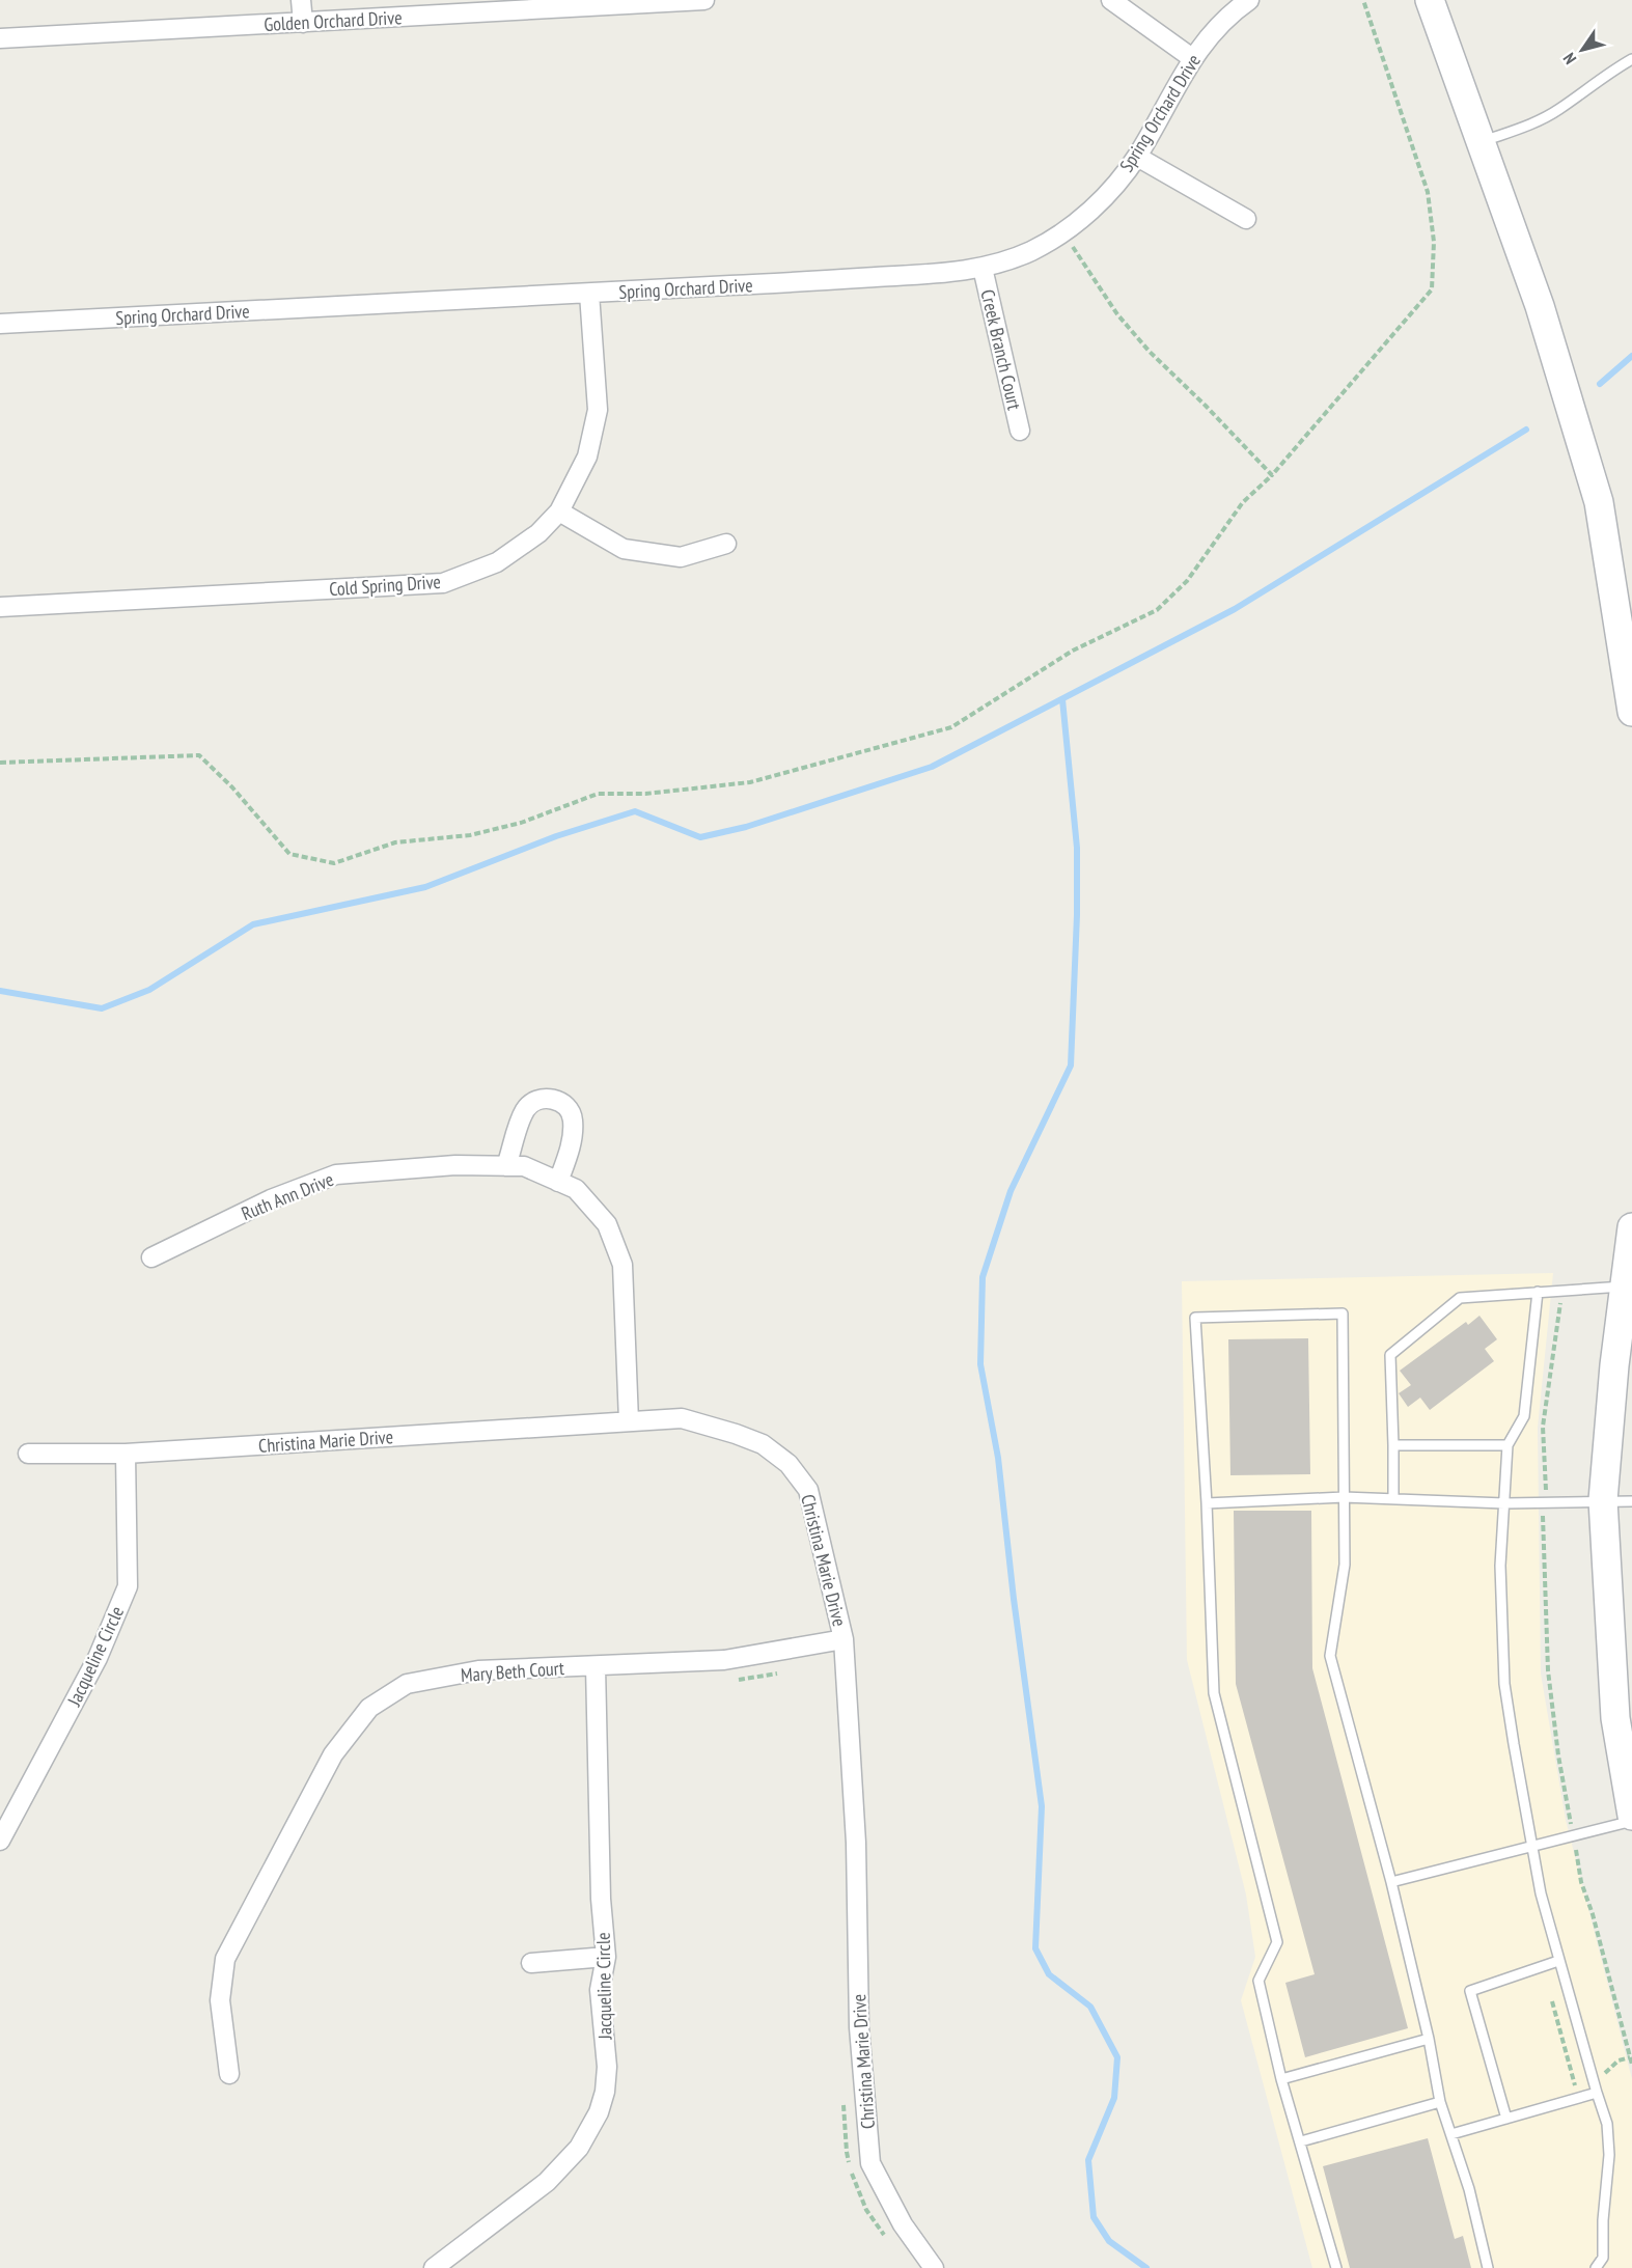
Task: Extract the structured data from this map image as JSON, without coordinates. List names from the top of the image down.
{
  "streets": {
    "street": [
      "Golden Orchard Drive",
      "Spring Orchard Drive",
      "Creek Branch Court",
      "Cold Spring Drive",
      "Ruth Ann Drive",
      "Christina Marie Drive",
      "Jacqueline Circle",
      "Mary Beth Court"
    ]
  },
  "crossings": [
    ["Spring Orchard Drive", "Creek Branch Court"],
    ["Spring Orchard Drive", "Cold Spring Drive"],
    ["Ruth Ann Drive", "Christina Marie Drive"],
    ["Christina Marie Drive", "Jacqueline Circle"],
    ["Christina Marie Drive", "Mary Beth Court"],
    ["Jacqueline Circle", "Mary Beth Court"]
  ],
  "north": "bottom left"
}
